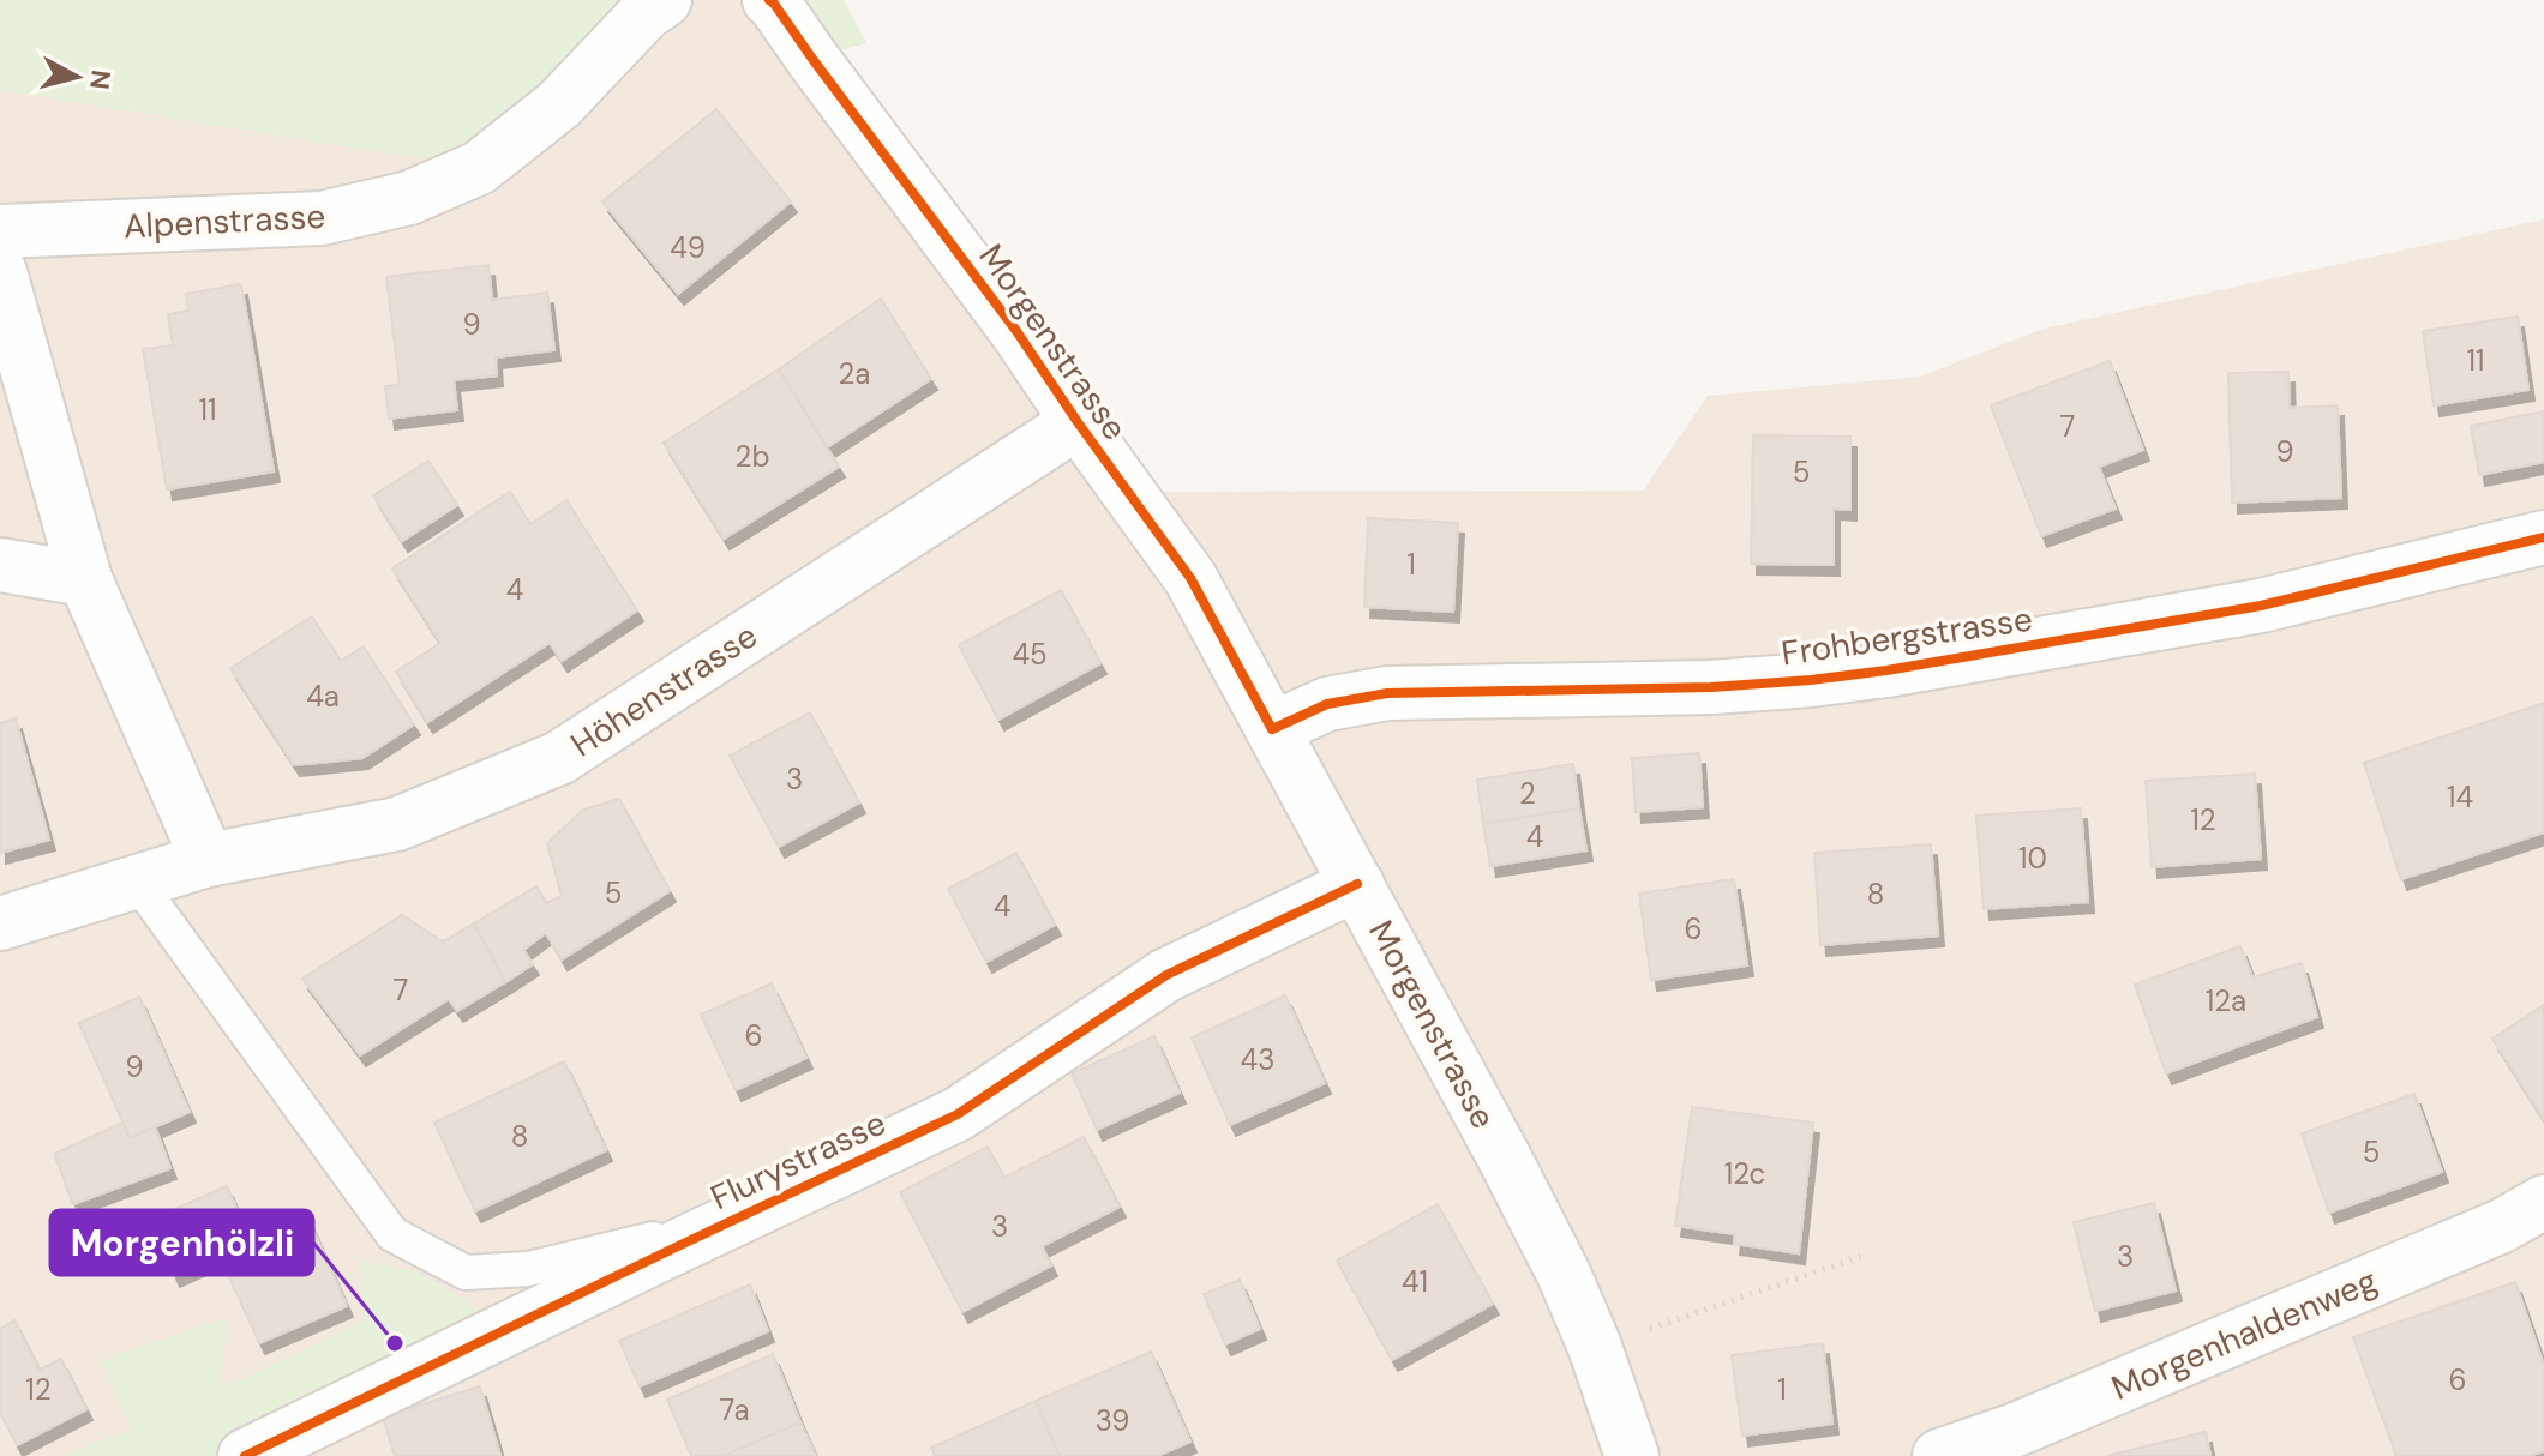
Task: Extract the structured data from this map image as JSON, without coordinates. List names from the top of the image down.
{
  "streets": {
    "street": [
      "Alpenstrasse",
      "Morgenstrasse",
      "Frohbergstrasse",
      "Höhenstrasse",
      "Flurystrasse",
      "Morgenhaldenweg"
    ]
  },
  "crossings": [
    ["Morgenstrasse", "Frohbergstrasse"],
    ["Morgenstrasse", "Höhenstrasse"],
    ["Morgenstrasse", "Flurystrasse"],
    ["Höhenstrasse", "Flurystrasse"]
  ],
  "places": ["Morgenhölzli"],
  "house_numbers": [
    "49",
    "9",
    "11",
    "2a",
    "11",
    "7",
    "9",
    "2b",
    "5",
    "1",
    "4",
    "45",
    "4a",
    "3",
    "2",
    "14",
    "12",
    "4",
    "10",
    "5",
    "8",
    "4",
    "6",
    "7",
    "12a",
    "6",
    "43",
    "9",
    "8",
    "5",
    "12c",
    "3",
    "3",
    "41",
    "6",
    "12",
    "1",
    "7a",
    "39"
  ],
  "north": "right"
}
